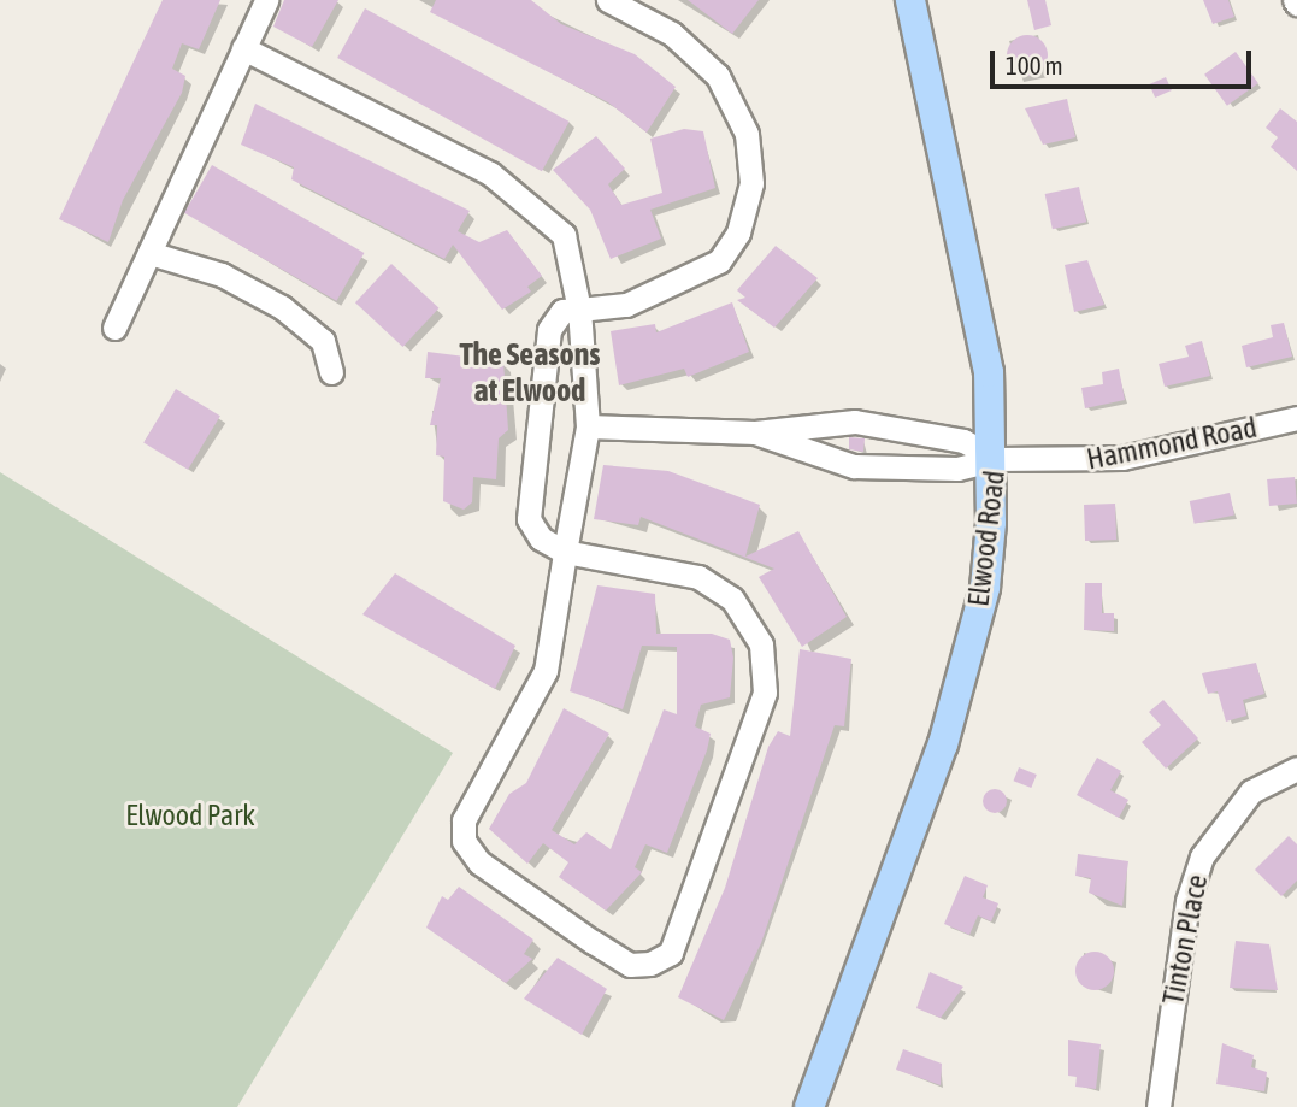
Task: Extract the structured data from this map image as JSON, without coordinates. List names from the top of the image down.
{
  "streets": {
    "main road": ["Elwood Road"],
    "street": ["Hammond Road", "Tinton Place"]
  },
  "crossings": [
    ["Hammond Road", "Elwood Road"]
  ],
  "districts": ["The Seasons at Elwood"],
  "parks": ["Elwood Park"],
  "scale_bar": "100 m"
}
